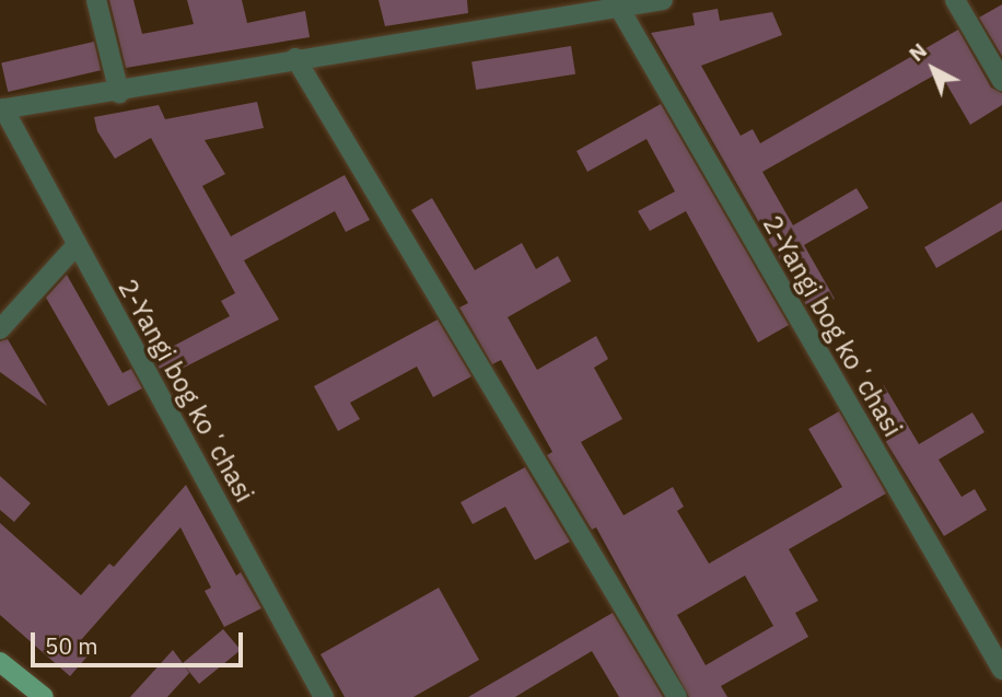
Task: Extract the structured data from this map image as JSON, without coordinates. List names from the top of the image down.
{
  "streets": {
    "street": ["2-Yangi bog koʼchasi"]
  },
  "scale_bar": "50 m",
  "north": "top left"
}
